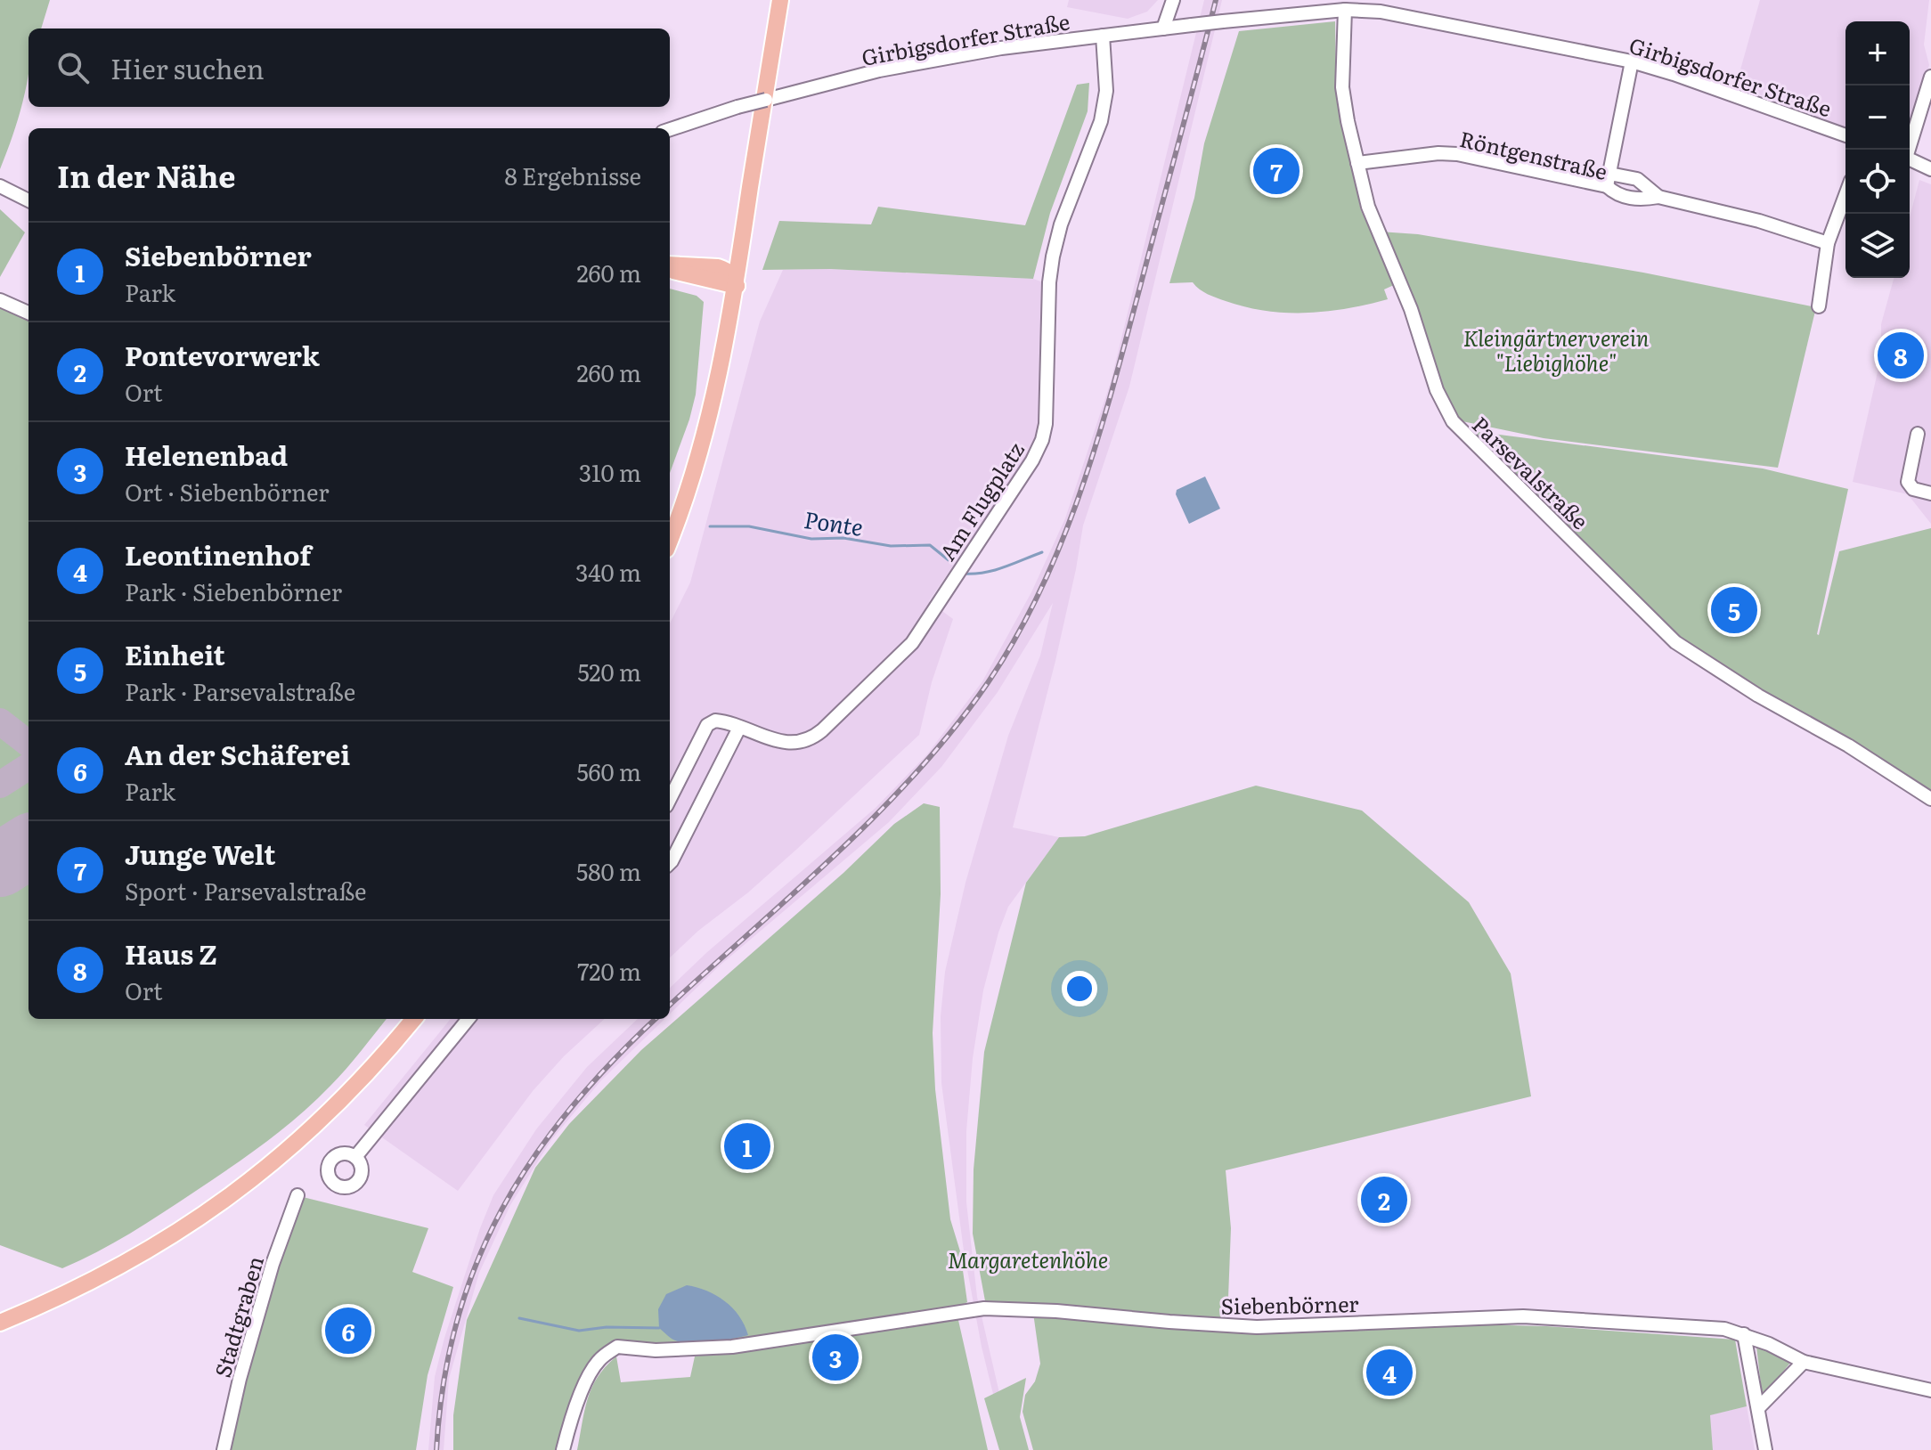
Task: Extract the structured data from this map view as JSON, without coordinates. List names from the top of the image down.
{
  "streets": {
    "street": [
      "Girbigsdorfer Straße",
      "Röntgenstraße",
      "Parsevalstraße",
      "Am Flugplatz",
      "Siebenbörner",
      "Stadtgraben"
    ]
  },
  "crossings": [
    ["Girbigsdorfer Straße", "Parsevalstraße"],
    ["Girbigsdorfer Straße", "Am Flugplatz"],
    ["Röntgenstraße", "Parsevalstraße"]
  ],
  "water": ["Ponte"],
  "parks": ["Kleingärtnerverein \"Liebighöhe\"", "Margaretenhöhe"],
  "page": {
    "map_buttons": ["+", "−"],
    "search": "Hier suchen",
    "heading": ["In der Nähe", "8 Ergebnisse"],
    "pins": [
      "7",
      "8",
      "5",
      "1",
      "2",
      "6",
      "3",
      "4"
    ],
    "list": [
      {
        "mark": "1",
        "name": "Siebenbörner",
        "note": "Park",
        "value": "260 m"
      },
      {
        "mark": "2",
        "name": "Pontevorwerk",
        "note": "Ort",
        "value": "260 m"
      },
      {
        "mark": "3",
        "name": "Helenenbad",
        "note": "Ort · Siebenbörner",
        "value": "310 m"
      },
      {
        "mark": "4",
        "name": "Leontinenhof",
        "note": "Park · Siebenbörner",
        "value": "340 m"
      },
      {
        "mark": "5",
        "name": "Einheit",
        "note": "Park · Parsevalstraße",
        "value": "520 m"
      },
      {
        "mark": "6",
        "name": "An der Schäferei",
        "note": "Park",
        "value": "560 m"
      },
      {
        "mark": "7",
        "name": "Junge Welt",
        "note": "Sport · Parsevalstraße",
        "value": "580 m"
      },
      {
        "mark": "8",
        "name": "Haus Z",
        "note": "Ort",
        "value": "720 m"
      }
    ]
  }
}
